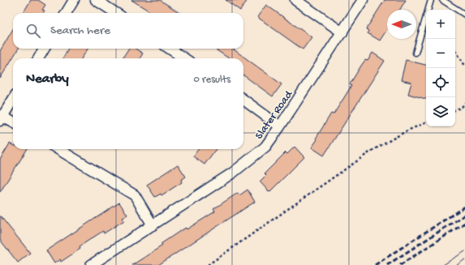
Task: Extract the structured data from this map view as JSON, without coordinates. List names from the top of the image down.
{
  "streets": {
    "street": ["Slater Road"]
  },
  "north": "left",
  "page": {
    "map_buttons": ["+", "−"],
    "search": "Search here",
    "heading": ["Nearby", "0 results"]
  }
}
